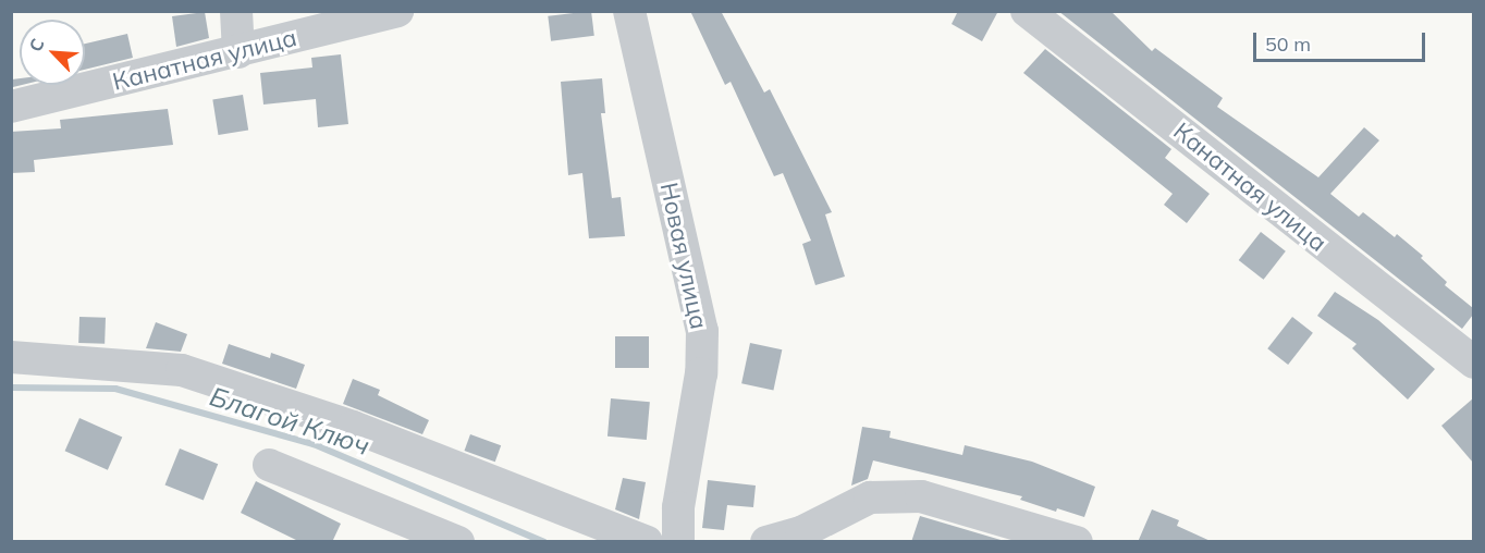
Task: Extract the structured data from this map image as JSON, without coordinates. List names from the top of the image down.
{
  "streets": {
    "street": ["Канатная улица", "Новая улица"]
  },
  "water": ["Благой Ключ"],
  "scale_bar": "50 m",
  "north": "top left"
}
